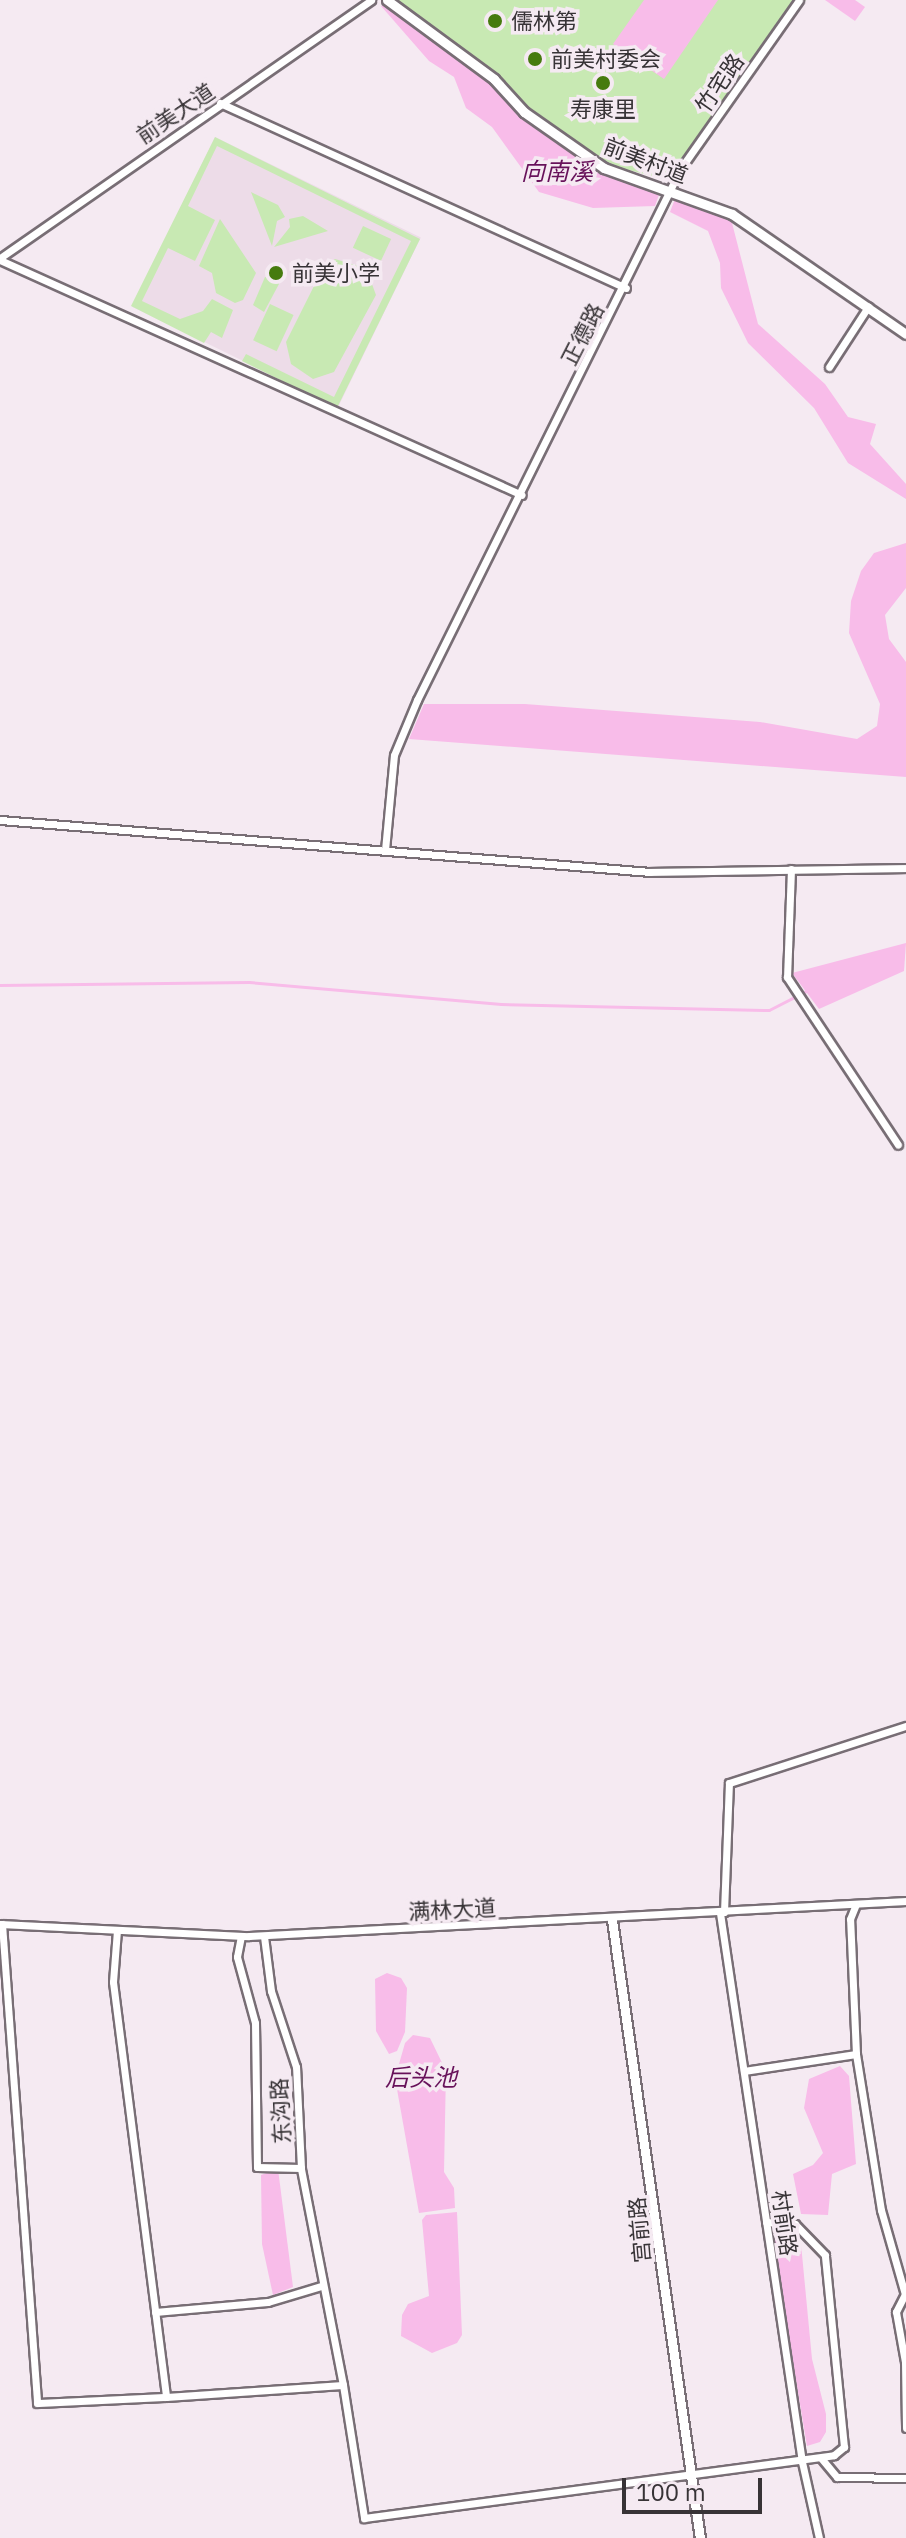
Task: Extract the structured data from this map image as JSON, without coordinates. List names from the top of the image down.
{
  "streets": {
    "street": [
      "竹宅路",
      "前美大道",
      "前美村道",
      "正德路",
      "满林大道",
      "东沟路",
      "村前路",
      "宫前路"
    ]
  },
  "crossings": [
    ["竹宅路", "前美村道"],
    ["竹宅路", "正德路"],
    ["前美村道", "正德路"],
    ["满林大道", "东沟路"],
    ["满林大道", "村前路"],
    ["满林大道", "宫前路"],
    ["东沟路", "宫前路"]
  ],
  "water": ["向南溪", "后头池"],
  "places": [
    "儒林第",
    "前美村委会",
    "寿康里",
    "前美小学"
  ],
  "scale_bar": "100 m"
}
